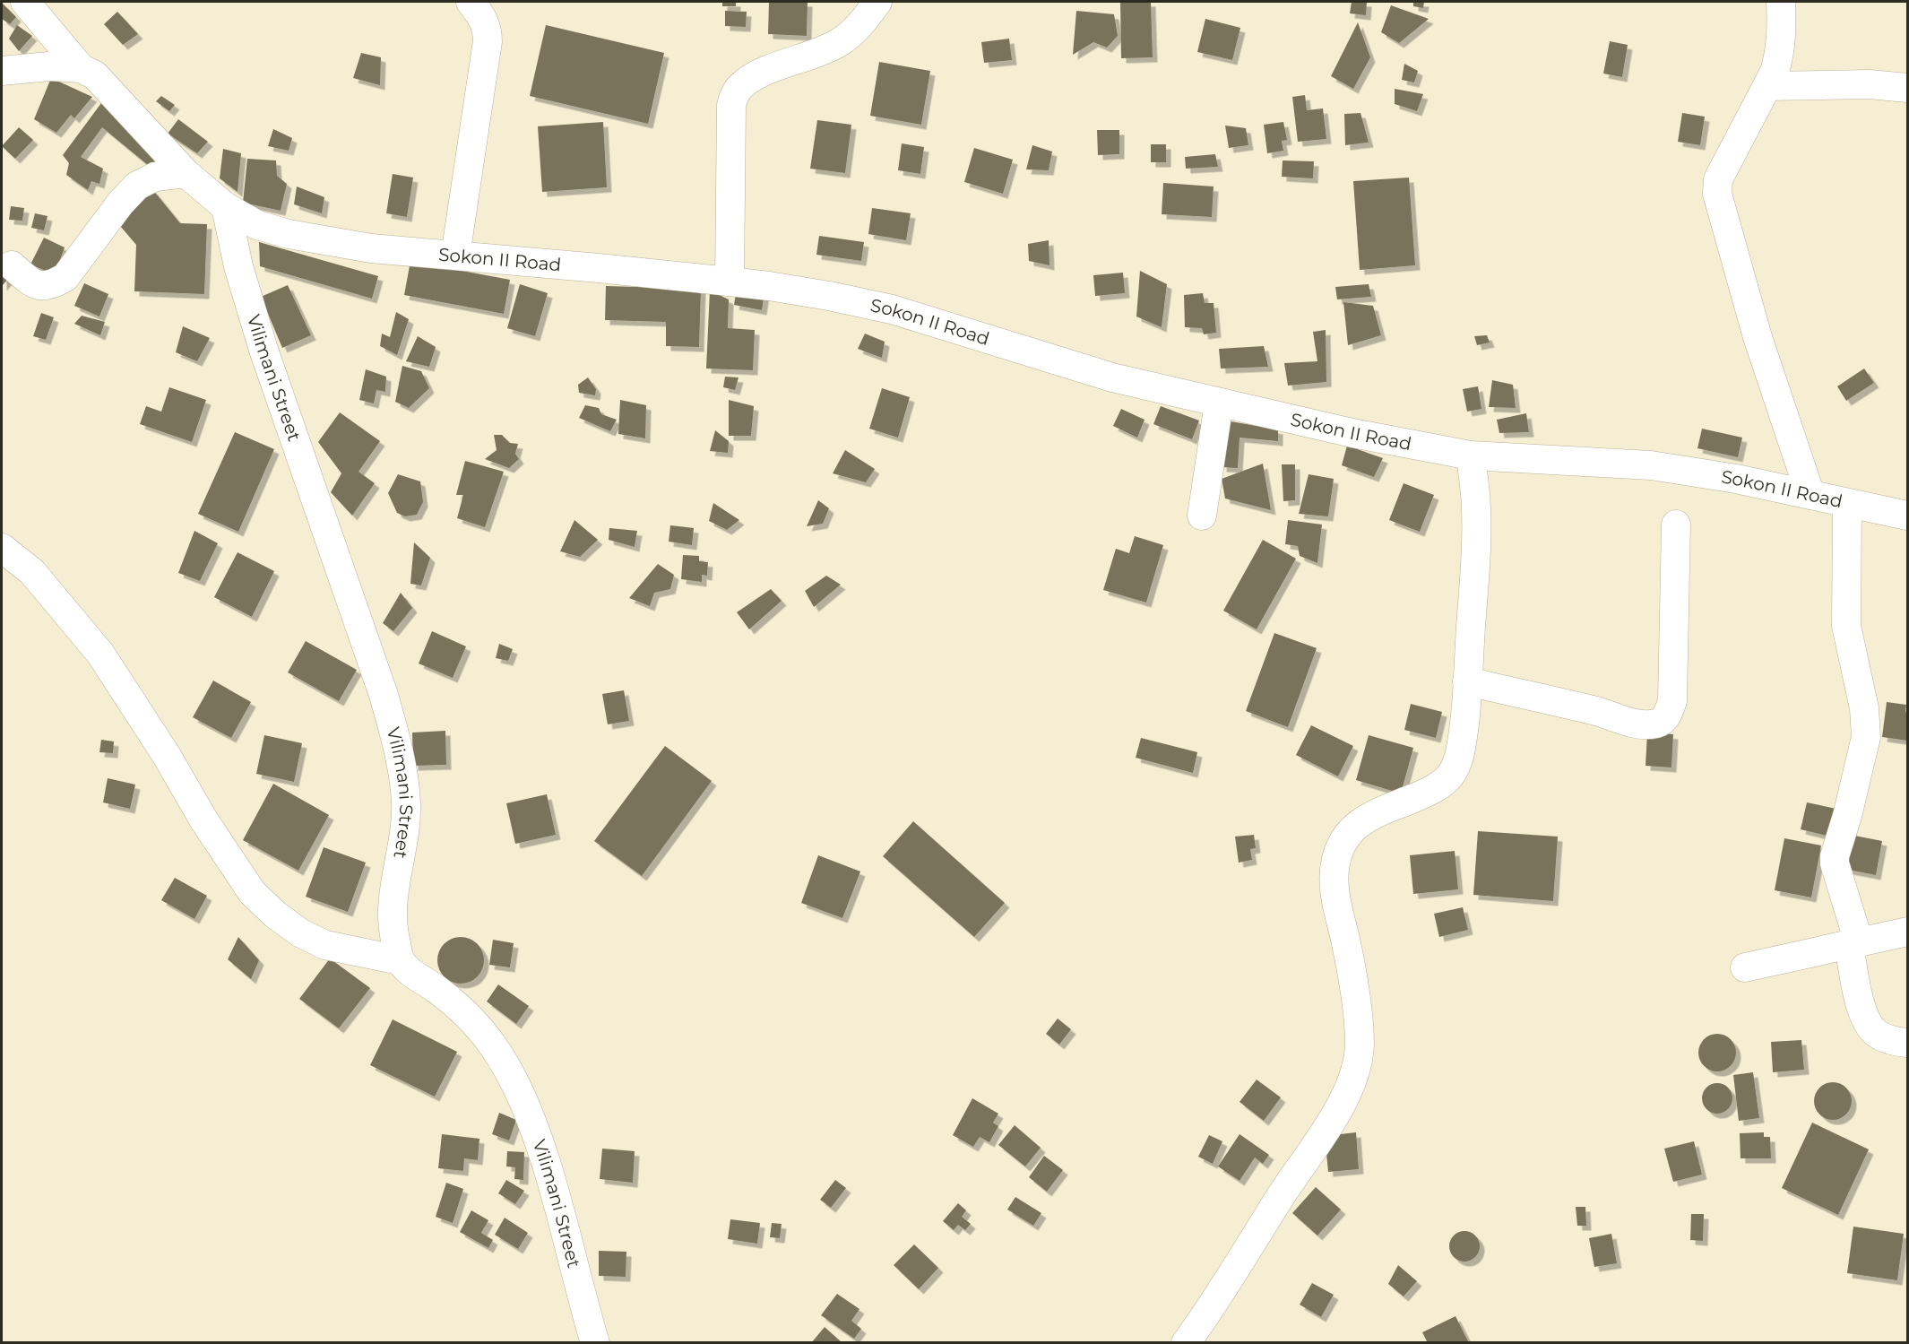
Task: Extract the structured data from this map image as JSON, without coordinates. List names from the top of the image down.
{
  "streets": {
    "street": ["Sokon II Road", "Vilimani Street"]
  },
  "crossings": [
    ["Sokon II Road", "Vilimani Street"]
  ]
}
